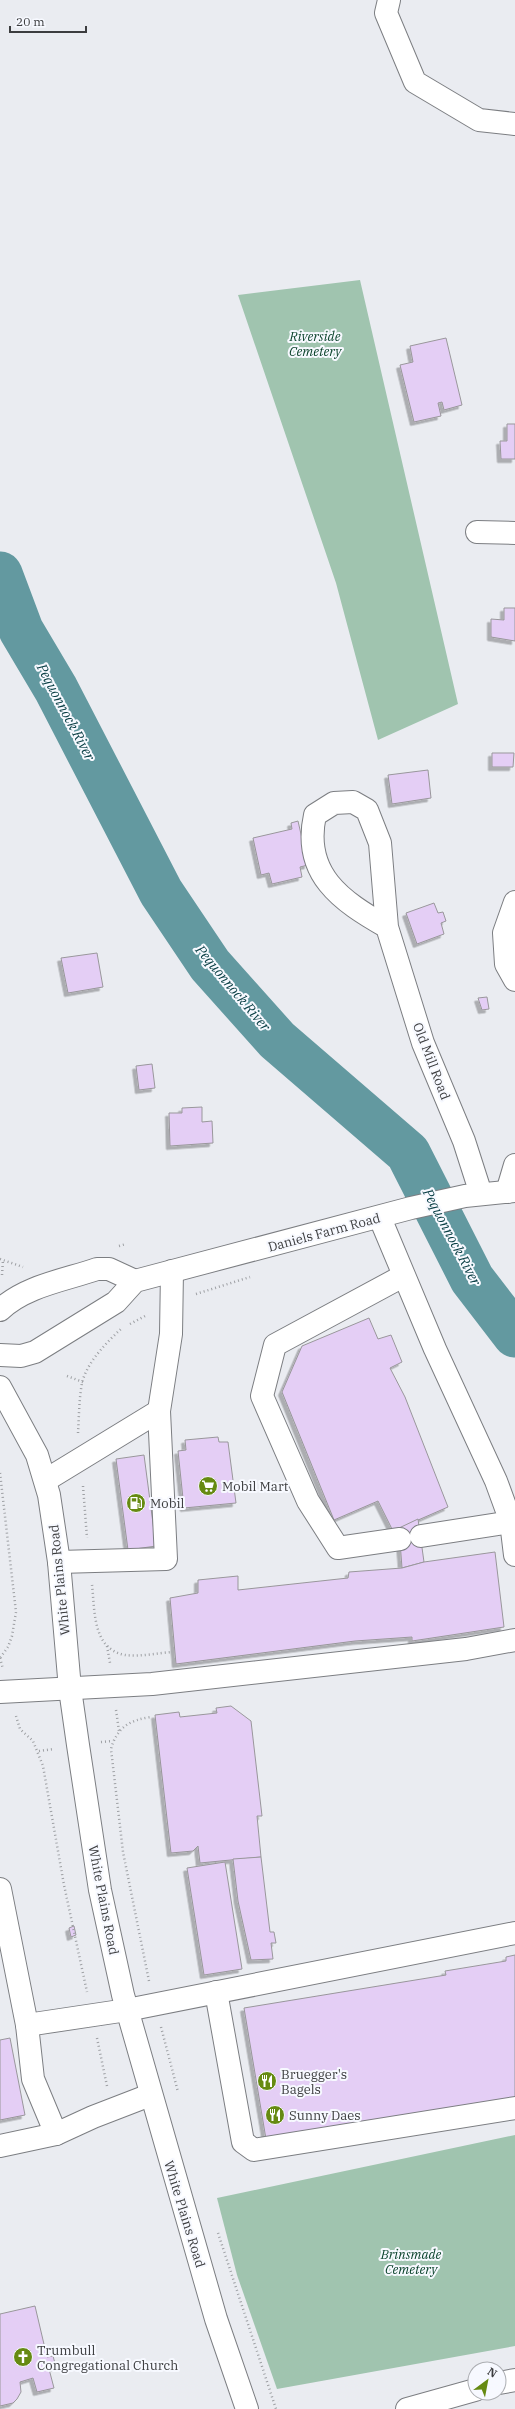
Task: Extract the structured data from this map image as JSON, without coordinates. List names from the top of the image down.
{
  "streets": {
    "main road": ["Old Mill Road", "Daniels Farm Road", "White Plains Road"]
  },
  "crossings": [
    ["Old Mill Road", "Daniels Farm Road"]
  ],
  "water": ["Pequonnock River"],
  "parks": ["Riverside Cemetery", "Brinsmade Cemetery"],
  "places": {
    "supermarket": ["Mobil Mart"],
    "fuel station": ["Mobil"],
    "restaurant": ["Bruegger's Bagels", "Sunny Daes"],
    "church": ["Trumbull Congregational Church"]
  },
  "scale_bar": "20 m",
  "north": "top right"
}
